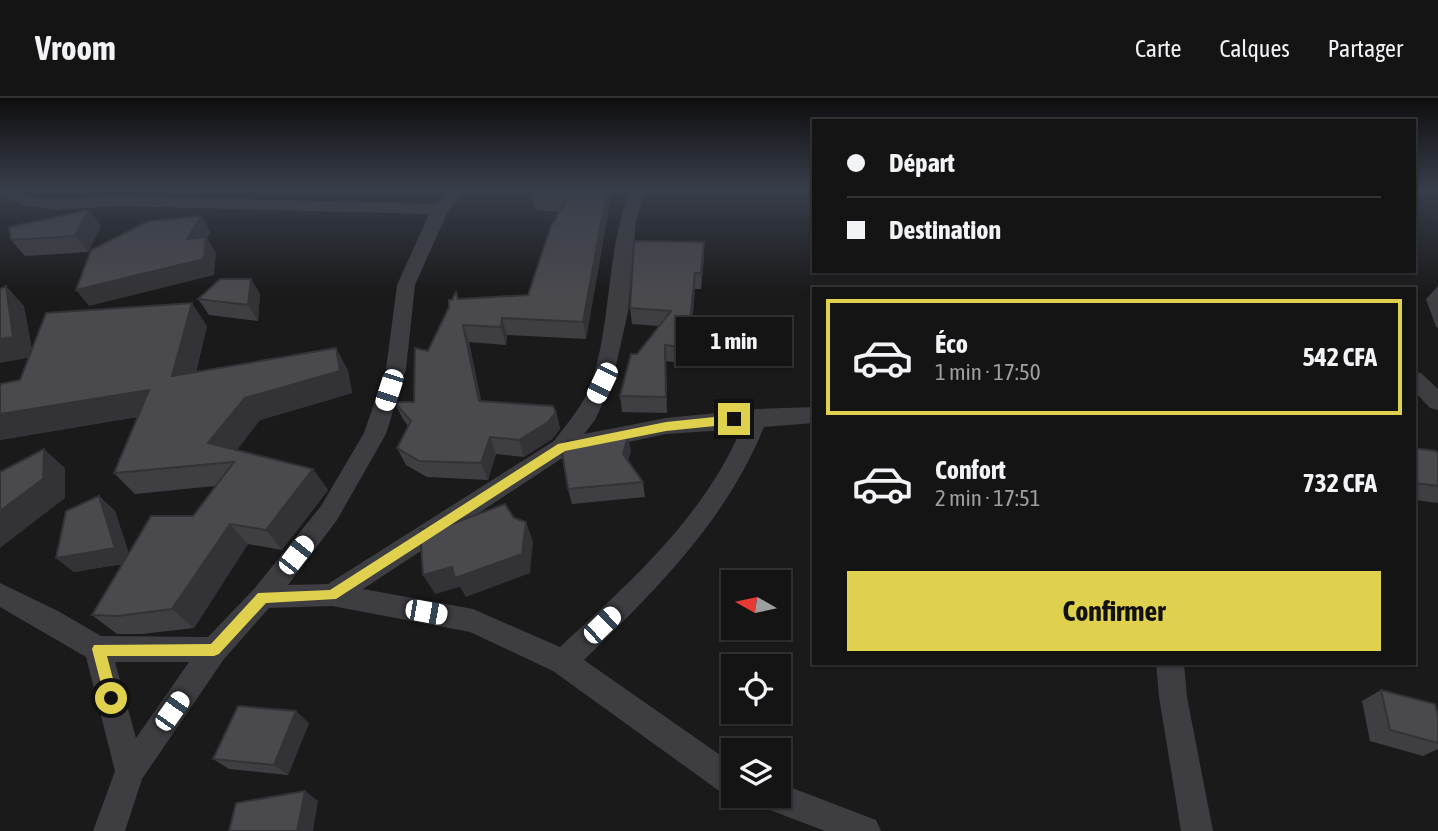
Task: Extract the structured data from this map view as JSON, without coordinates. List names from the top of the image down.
{
  "north": "left",
  "page": {
    "header": "Vroom",
    "nav": ["Carte", "Calques", "Partager"],
    "banner": ["Départ", "Destination"],
    "list": [
      {
        "name": "Éco",
        "note": "1 min · 17:50",
        "value": "542 CFA"
      },
      {
        "name": "Confort",
        "note": "2 min · 17:51",
        "value": "732 CFA"
      }
    ],
    "bubble": "1 min",
    "buttons": "Confirmer"
  }
}
